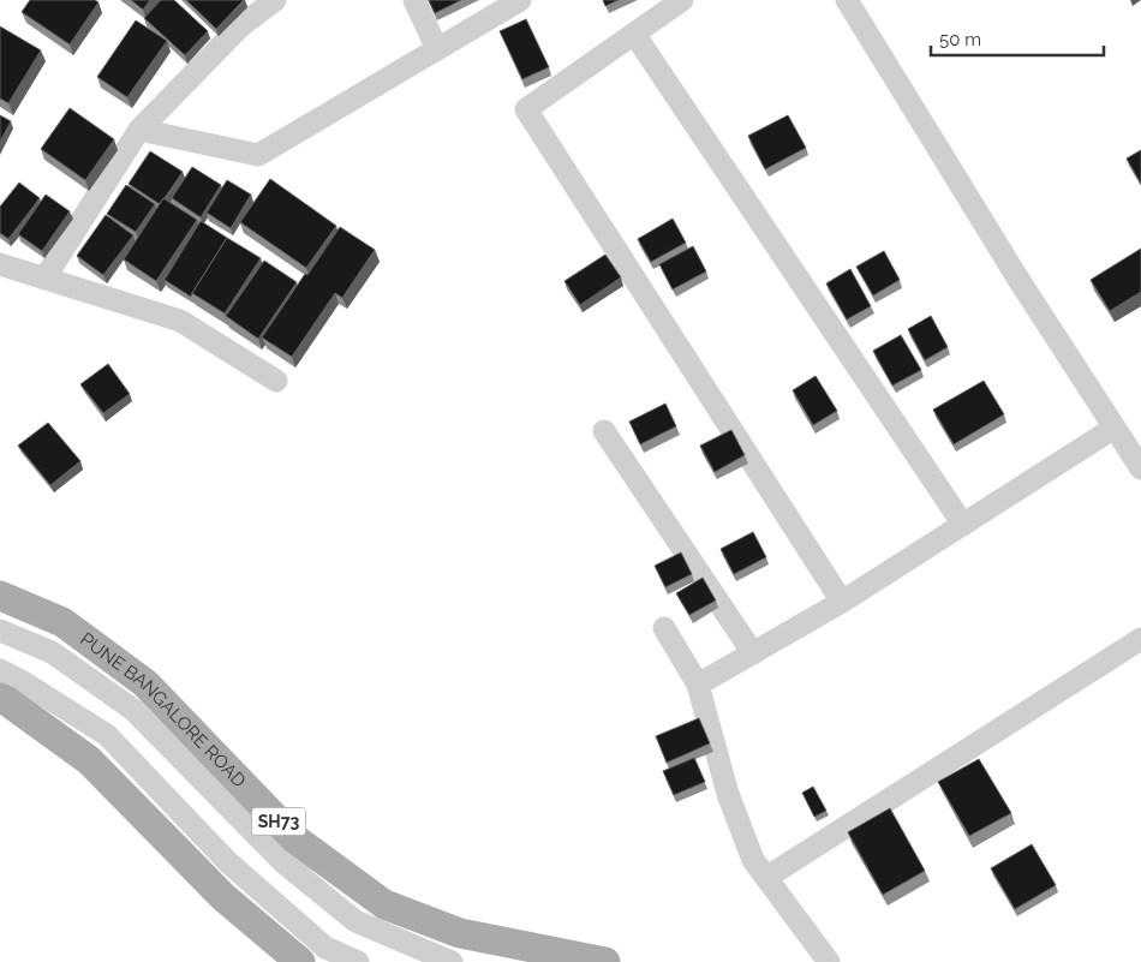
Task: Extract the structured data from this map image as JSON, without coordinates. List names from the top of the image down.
{
  "streets": {
    "main road": ["PUNE BANGALORE ROAD", "SH73"]
  },
  "scale_bar": "50 m"
}
